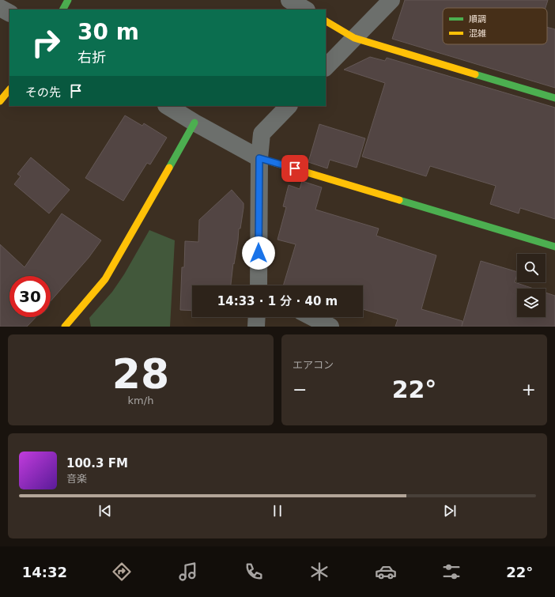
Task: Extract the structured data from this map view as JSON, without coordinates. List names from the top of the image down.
{
  "legend": ["順調", "混雑"],
  "page": {
    "turn": ["30 m", "右折"],
    "then": "その先",
    "limit": "30",
    "trip": "14:33 · 1 分 · 40 m",
    "tile": [
      ["28", "km/h"],
      "エアコン"
    ],
    "heat": ["−", "22°", "+"],
    "song": ["100.3 FM", "音楽"],
    "tabs": ["14:32", "22°"]
  }
}
